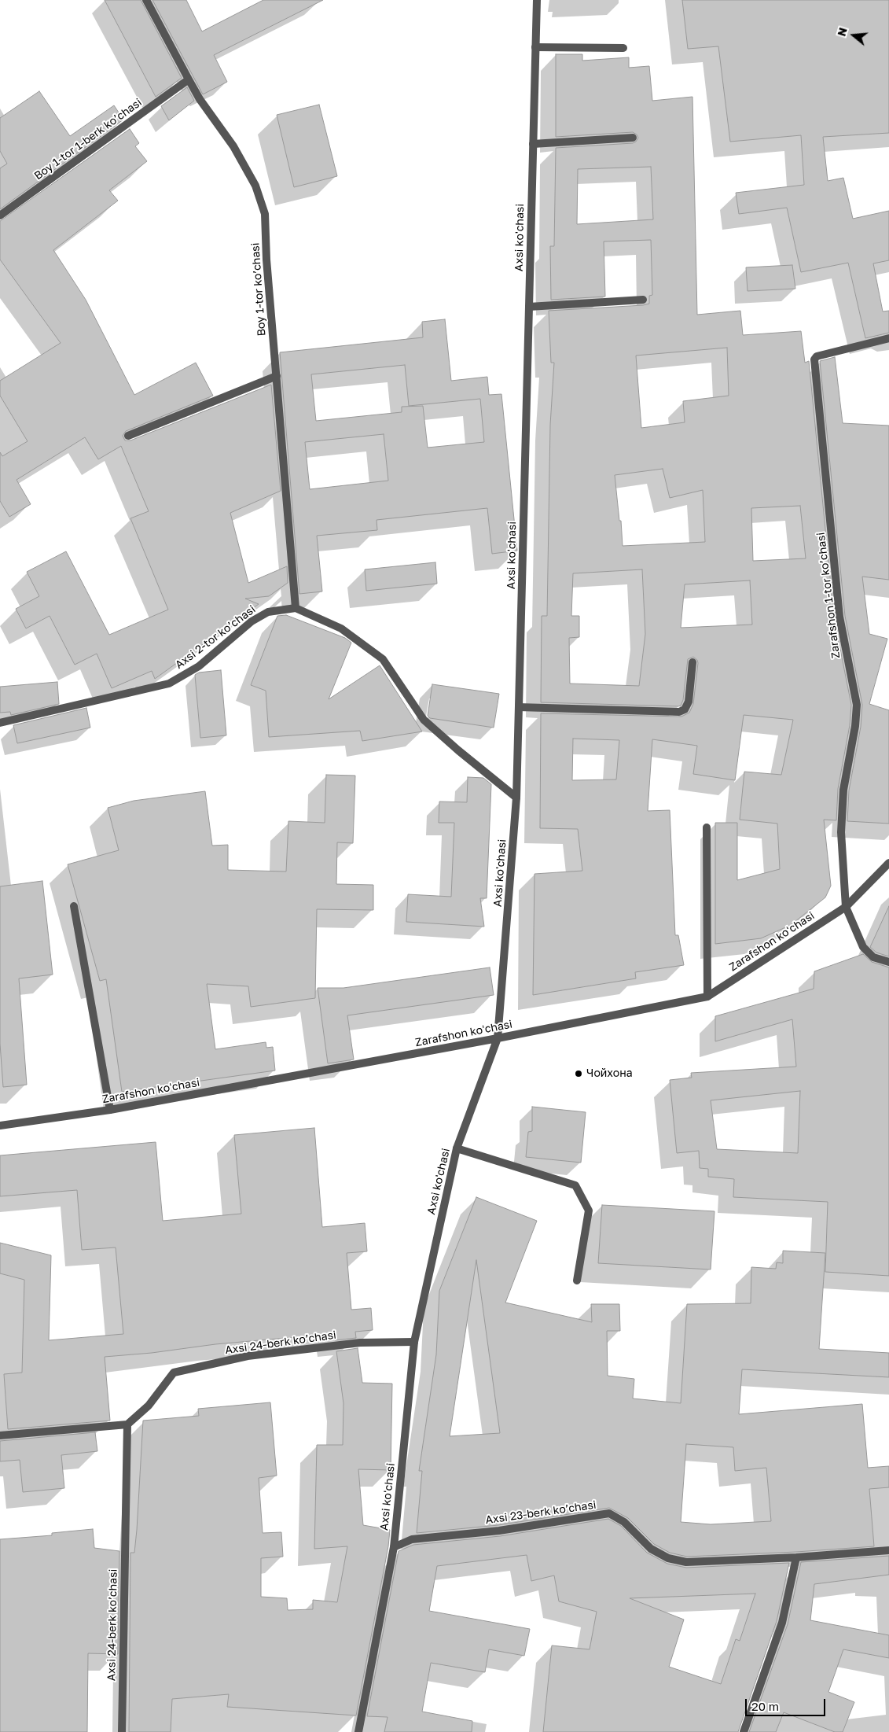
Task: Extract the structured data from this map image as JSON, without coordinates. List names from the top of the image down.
{
  "streets": {
    "street": [
      "Boy 1-tor 1-berk koʼchasi",
      "Axsi ko'chasi",
      "Boy 1-tor koʼchasi",
      "Zarafshon 1-tor koʼchasi",
      "Аxsi 2-tor koʼchasi",
      "Zarafshon koʻchasi",
      "Аxsi 24-berk koʼchasi",
      "Аxsi 23-berk koʼchasi"
    ]
  },
  "crossings": [
    ["Boy 1-tor 1-berk koʼchasi", "Boy 1-tor koʼchasi"],
    ["Axsi ko'chasi", "Zarafshon koʻchasi"],
    ["Axsi ko'chasi", "Аxsi 24-berk koʼchasi"],
    ["Axsi ko'chasi", "Аxsi 23-berk koʼchasi"],
    ["Boy 1-tor koʼchasi", "Аxsi 2-tor koʼchasi"],
    ["Zarafshon 1-tor koʼchasi", "Zarafshon koʻchasi"]
  ],
  "places": ["Чойхона"],
  "scale_bar": "20 m",
  "north": "left"
}
